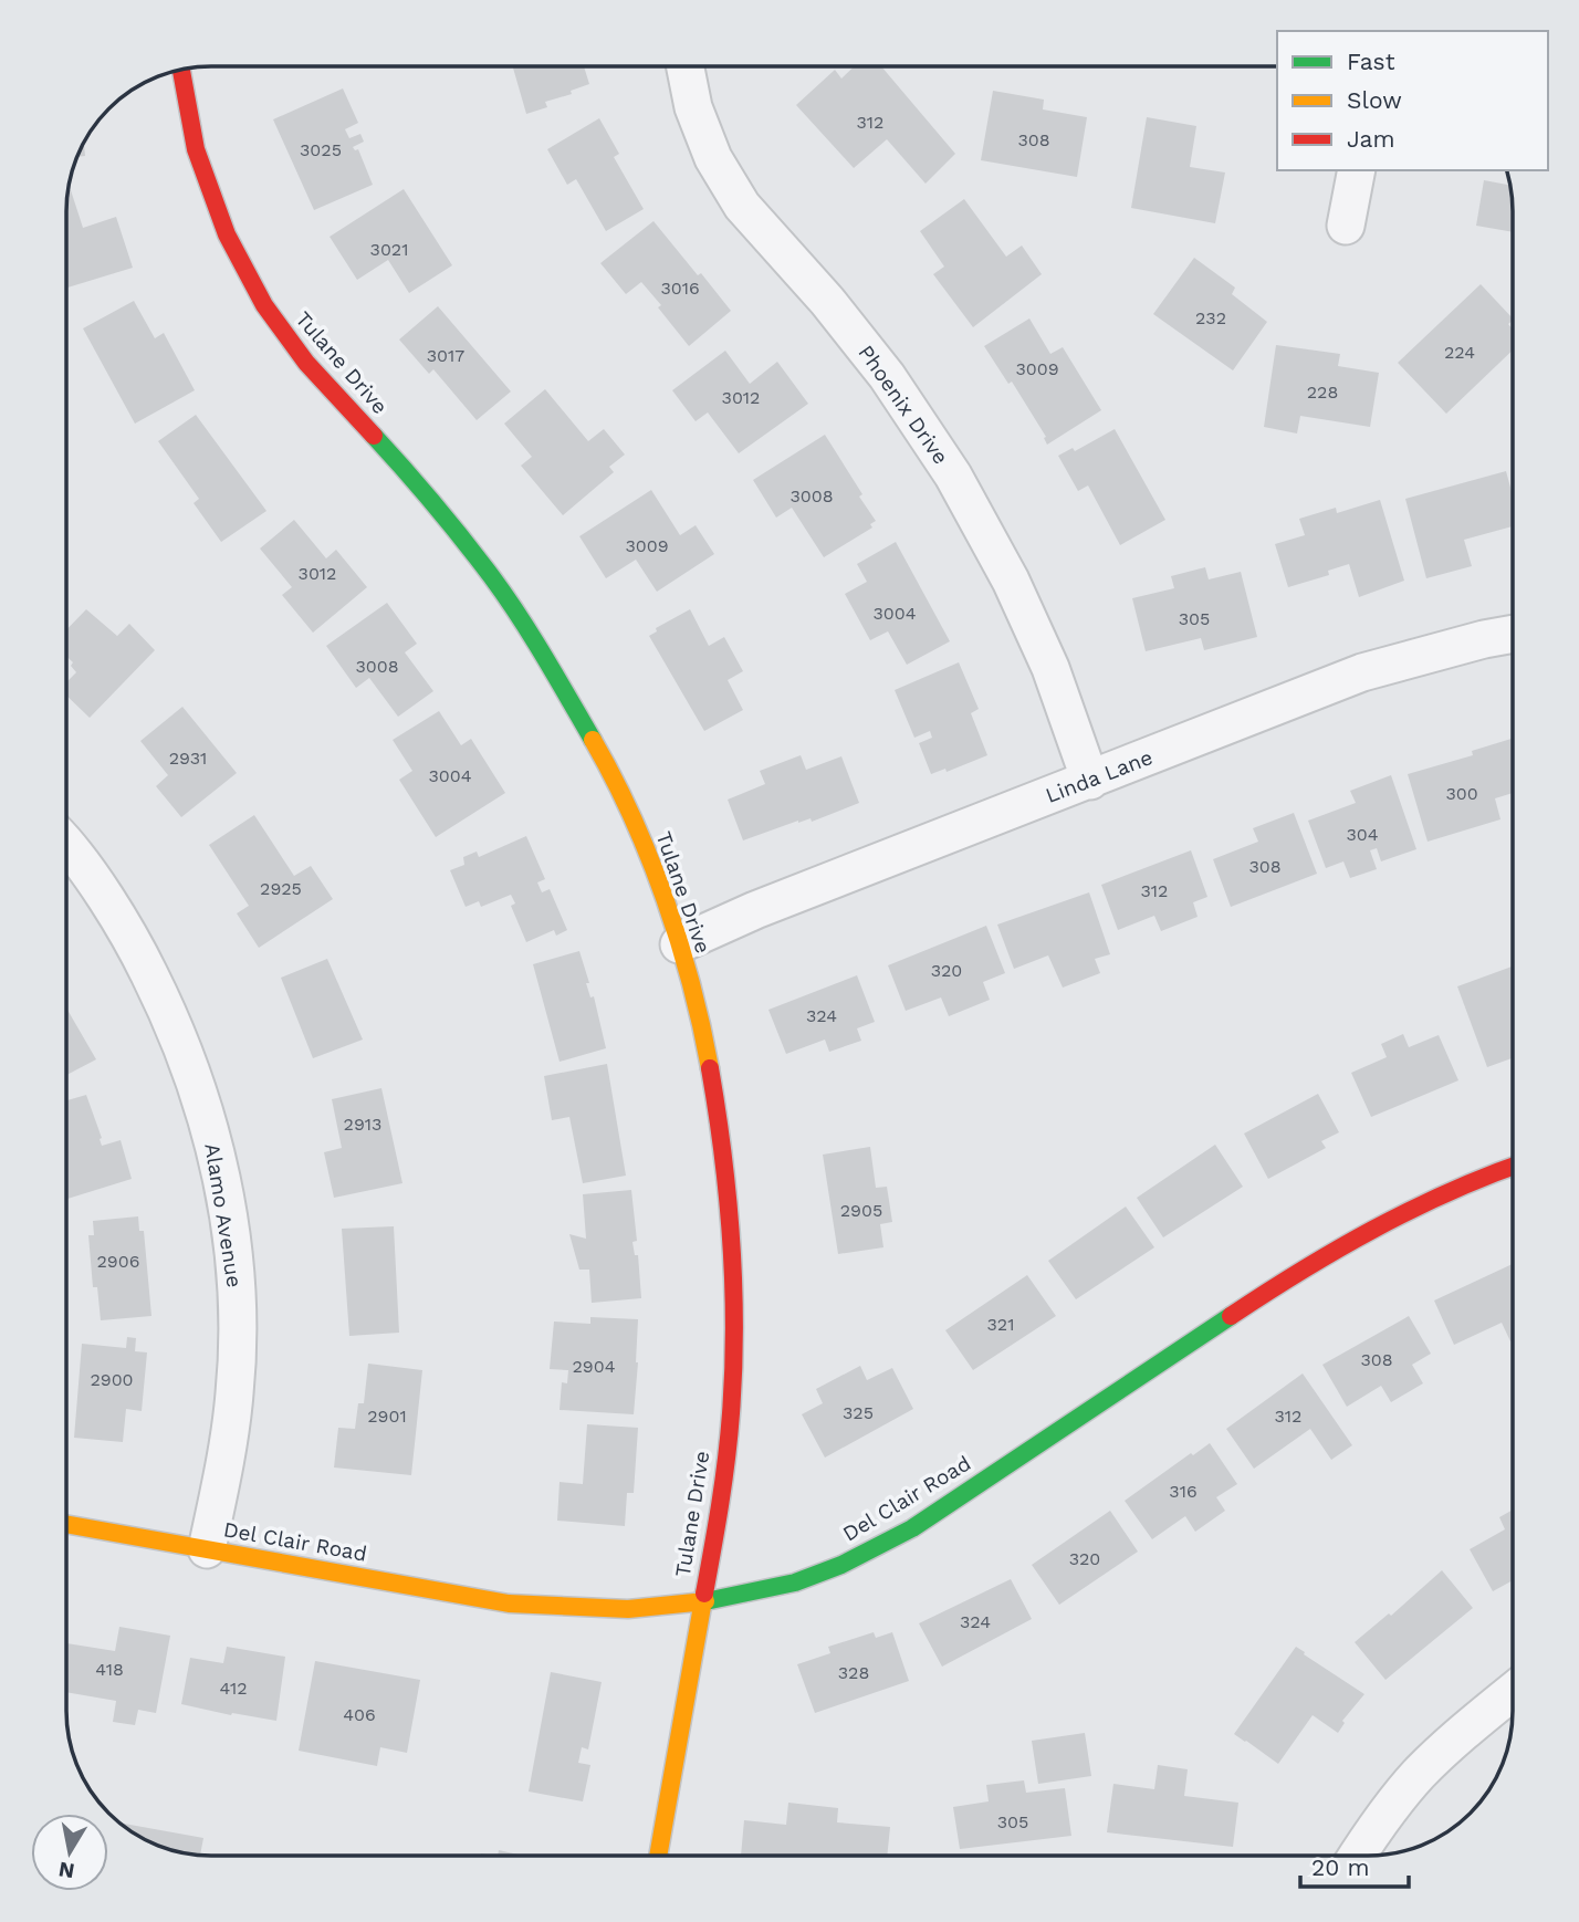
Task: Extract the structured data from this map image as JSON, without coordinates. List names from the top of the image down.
{
  "streets": {
    "street": [
      "Tulane Drive",
      "Phoenix Drive",
      "Linda Lane",
      "Alamo Avenue",
      "Del Clair Road"
    ]
  },
  "crossings": [
    ["Tulane Drive", "Linda Lane"],
    ["Tulane Drive", "Del Clair Road"],
    ["Phoenix Drive", "Linda Lane"],
    ["Alamo Avenue", "Del Clair Road"]
  ],
  "house_numbers": [
    "312",
    "308",
    "3025",
    "3021",
    "3016",
    "232",
    "224",
    "3017",
    "3009",
    "228",
    "3012",
    "3008",
    "3009",
    "3012",
    "3004",
    "305",
    "3008",
    "2931",
    "3004",
    "300",
    "304",
    "308",
    "2925",
    "312",
    "320",
    "324",
    "2913",
    "2905",
    "2906",
    "321",
    "308",
    "2904",
    "2900",
    "325",
    "2901",
    "312",
    "316",
    "320",
    "324",
    "418",
    "328",
    "412",
    "406",
    "305"
  ],
  "legend": ["Fast", "Slow", "Jam"],
  "scale_bar": "20 m",
  "north": "bottom"
}
